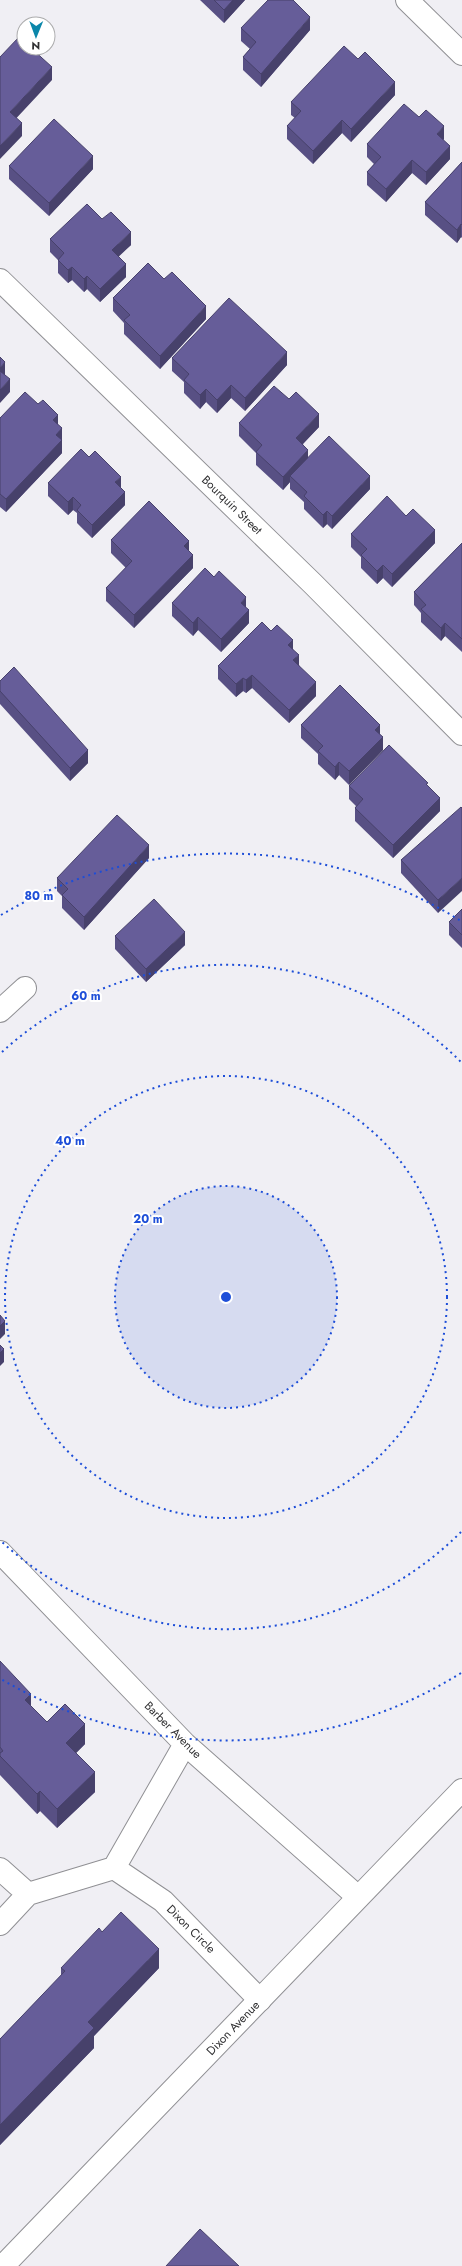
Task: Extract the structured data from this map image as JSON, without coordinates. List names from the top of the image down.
{
  "streets": {
    "street": [
      "Bourquin Street",
      "Barber Avenue",
      "Dixon Circle",
      "Dixon Avenue"
    ]
  },
  "crossings": [
    ["Barber Avenue", "Dixon Avenue"],
    ["Dixon Circle", "Dixon Avenue"]
  ],
  "north": "bottom",
  "rings": [
    "80 m",
    "60 m",
    "40 m",
    "20 m"
  ]
}
